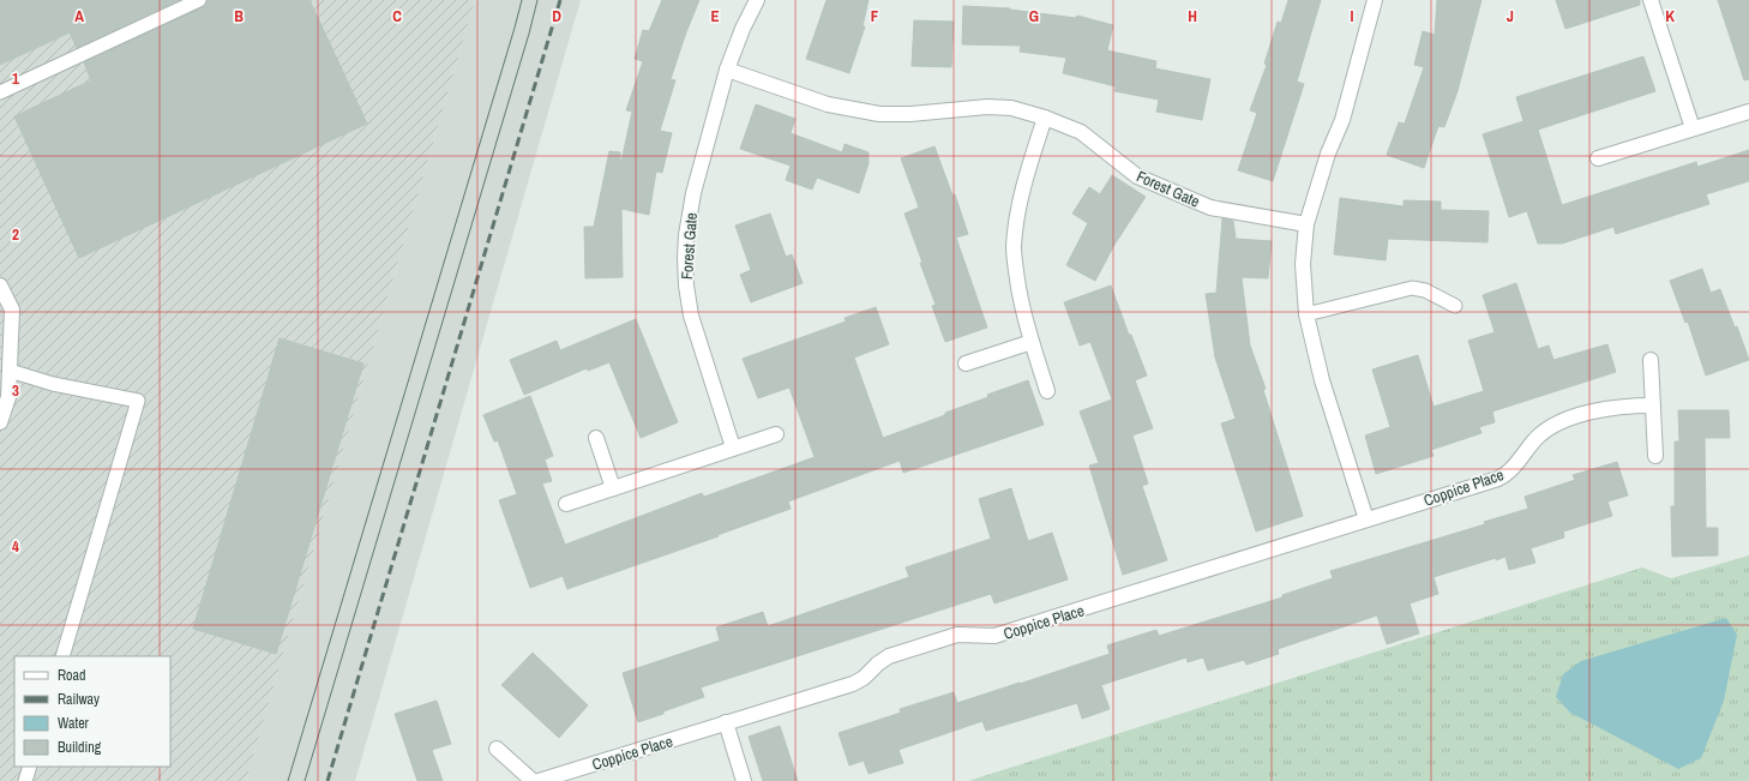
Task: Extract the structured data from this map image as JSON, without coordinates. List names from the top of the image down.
{
  "streets": {
    "street": ["Forest Gate", "Coppice Place"]
  },
  "legend": [
    "Road",
    "Railway",
    "Water",
    "Building"
  ],
  "grid": {
    "columns": [
      "A",
      "B",
      "C",
      "D",
      "E",
      "F",
      "G",
      "H",
      "I",
      "J",
      "K"
    ],
    "rows": [
      "1",
      "2",
      "3",
      "4"
    ]
  }
}
